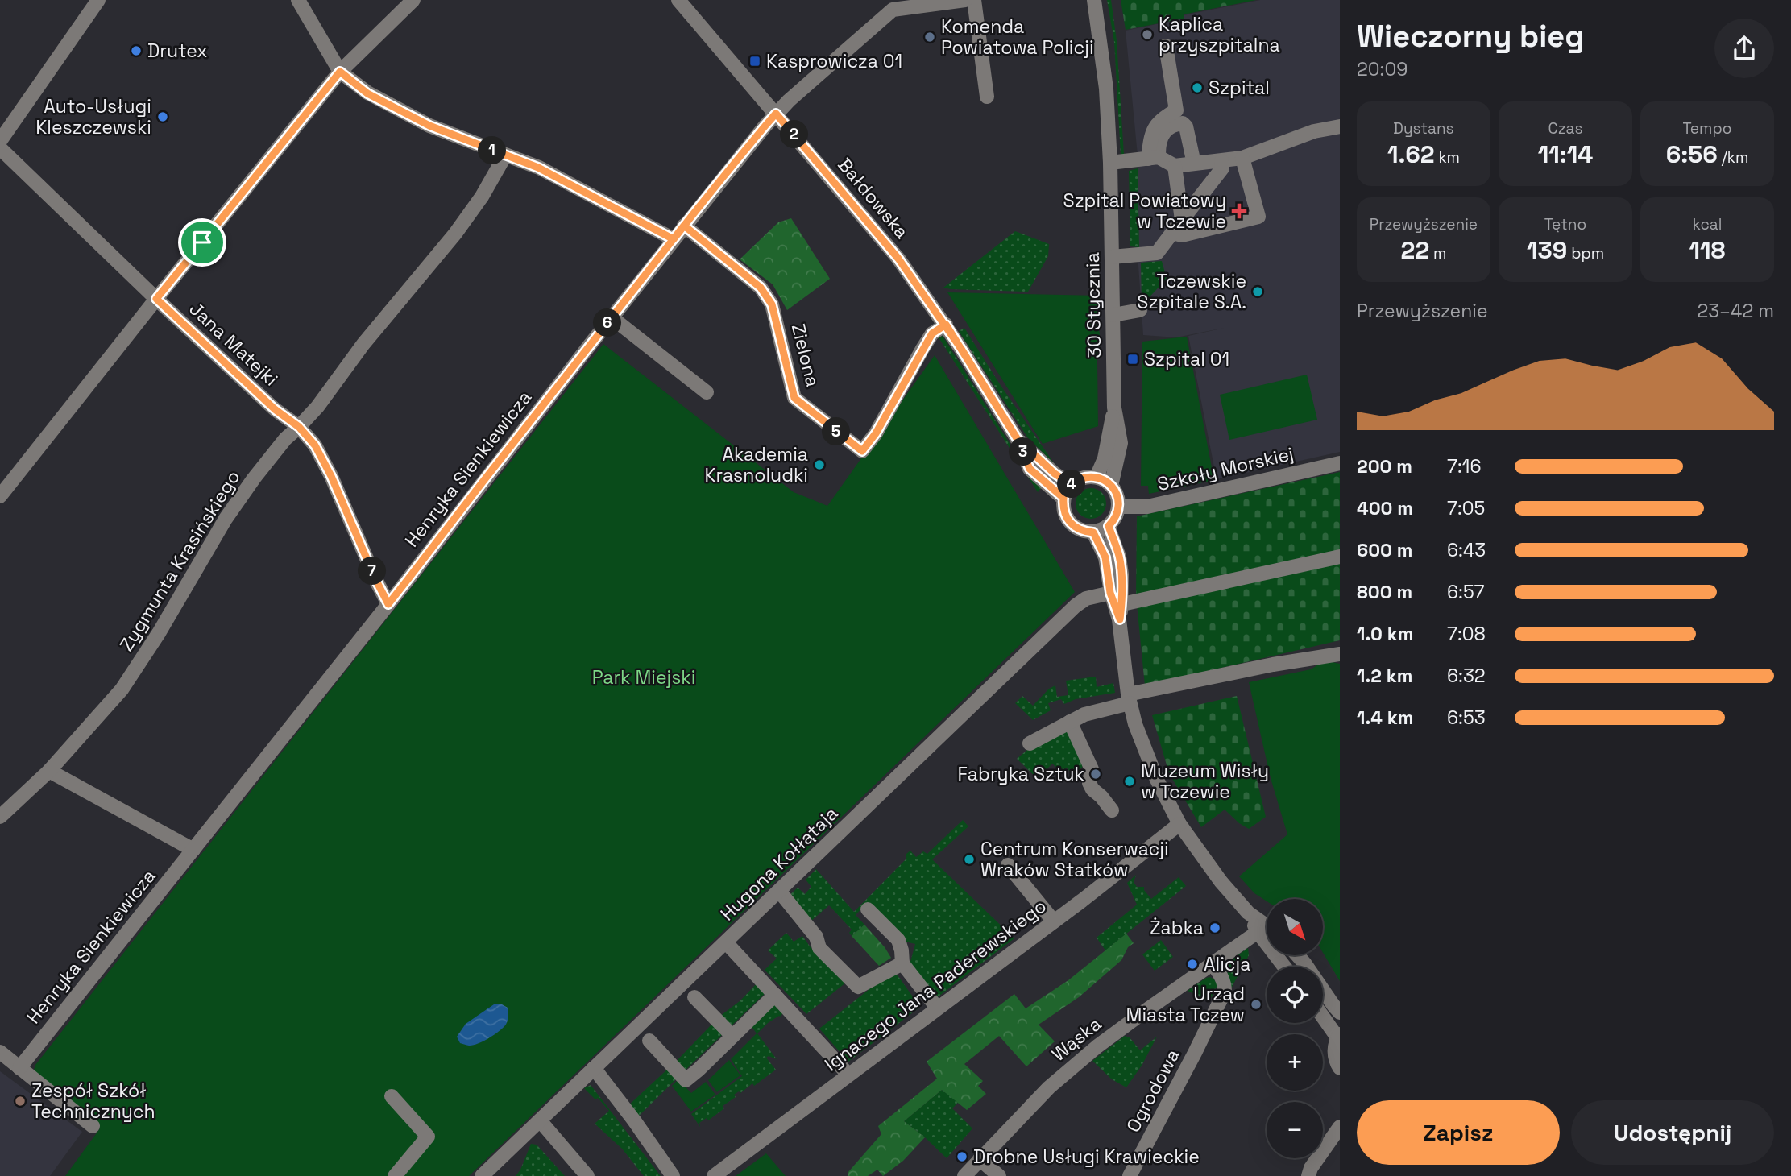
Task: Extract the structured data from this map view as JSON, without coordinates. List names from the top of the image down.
{
  "streets": {
    "street": [
      "Bałdowska",
      "30 Stycznia",
      "Jana Matejki",
      "Zielona",
      "Henryka Sienkiewicza",
      "Szkoły Morskiej",
      "Zygmunta Krasińskiego",
      "Hugona Kołłątaja",
      "Ignacego Jana Paderewskiego",
      "Wąska",
      "Ogrodowa"
    ]
  },
  "crossings": [
    ["Bałdowska", "30 Stycznia"],
    ["Bałdowska", "Zielona"],
    ["Bałdowska", "Henryka Sienkiewicza"],
    ["Bałdowska", "Szkoły Morskiej"],
    ["30 Stycznia", "Szkoły Morskiej"],
    ["Jana Matejki", "Henryka Sienkiewicza"],
    ["Jana Matejki", "Zygmunta Krasińskiego"],
    ["Zielona", "Henryka Sienkiewicza"],
    ["Wąska", "Ogrodowa"]
  ],
  "parks": ["Park Miejski"],
  "places": {
    "other": [
      "Kaplica przyszpitalna",
      "Komenda Powiatowa Policji",
      "Drutex",
      "Szpital",
      "Auto-Usługi Kleszczewski",
      "Tczewskie Szpitale S.A.",
      "Akademia Krasnoludki",
      "Fabryka Sztuk",
      "Muzeum Wisły w Tczewie",
      "Centrum Konserwacji Wraków Statków",
      "Żabka",
      "Alicja",
      "Urząd Miasta Tczew",
      "Zespół Szkół Technicznych",
      "Drobne Usługi Krawieckie"
    ],
    "transit": ["Kasprowicza 01", "Szpital 01"],
    "health": ["Szpital Powiatowy w Tczewie"]
  },
  "north": "bottom right",
  "page": {
    "heading": ["Wieczorny bieg", "20:09"],
    "stats": [
      ["Dystans", "1.62 km"],
      ["Czas", "11:14"],
      ["Tempo", "6:56 /km"],
      ["Przewyższenie", "22 m"],
      ["Tętno", "139 bpm"],
      ["kcal", "118"]
    ],
    "pins": [
      "2",
      "1",
      "6",
      "5",
      "3",
      "4",
      "7"
    ],
    "chart": ["Przewyższenie", "23–42 m"],
    "list": [
      {
        "name": "200 m",
        "note": "7:16"
      },
      {
        "name": "400 m",
        "note": "7:05"
      },
      {
        "name": "600 m",
        "note": "6:43"
      },
      {
        "name": "800 m",
        "note": "6:57"
      },
      {
        "name": "1.0 km",
        "note": "7:08"
      },
      {
        "name": "1.2 km",
        "note": "6:32"
      },
      {
        "name": "1.4 km",
        "note": "6:53"
      }
    ],
    "map_buttons": ["+", "−"],
    "buttons": ["Zapisz", "Udostępnij"]
  }
}
